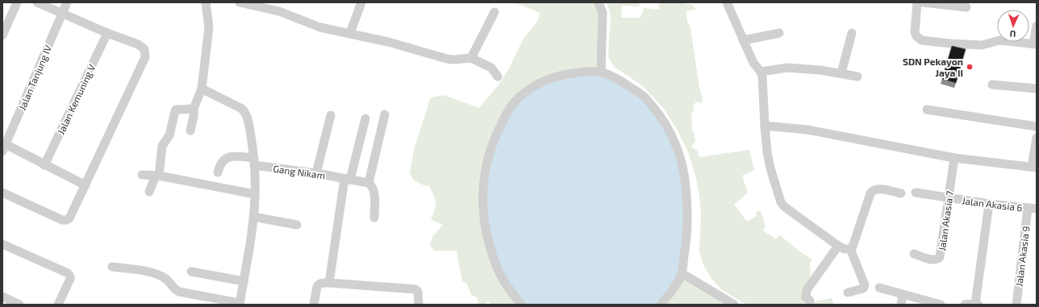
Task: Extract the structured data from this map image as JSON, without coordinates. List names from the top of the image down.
{
  "streets": {
    "street": [
      "Jalan Tanjung IV",
      "Jalan Kemuning V",
      "Gang Nikam",
      "Jalan Akasia 6",
      "Jalan Akasia 7",
      "Jalan Akasia 9"
    ]
  },
  "crossings": [
    ["Jalan Akasia 6", "Jalan Akasia 7"],
    ["Jalan Akasia 6", "Jalan Akasia 9"]
  ],
  "places": ["SDN Pekayon Jaya II"],
  "north": "bottom"
}
